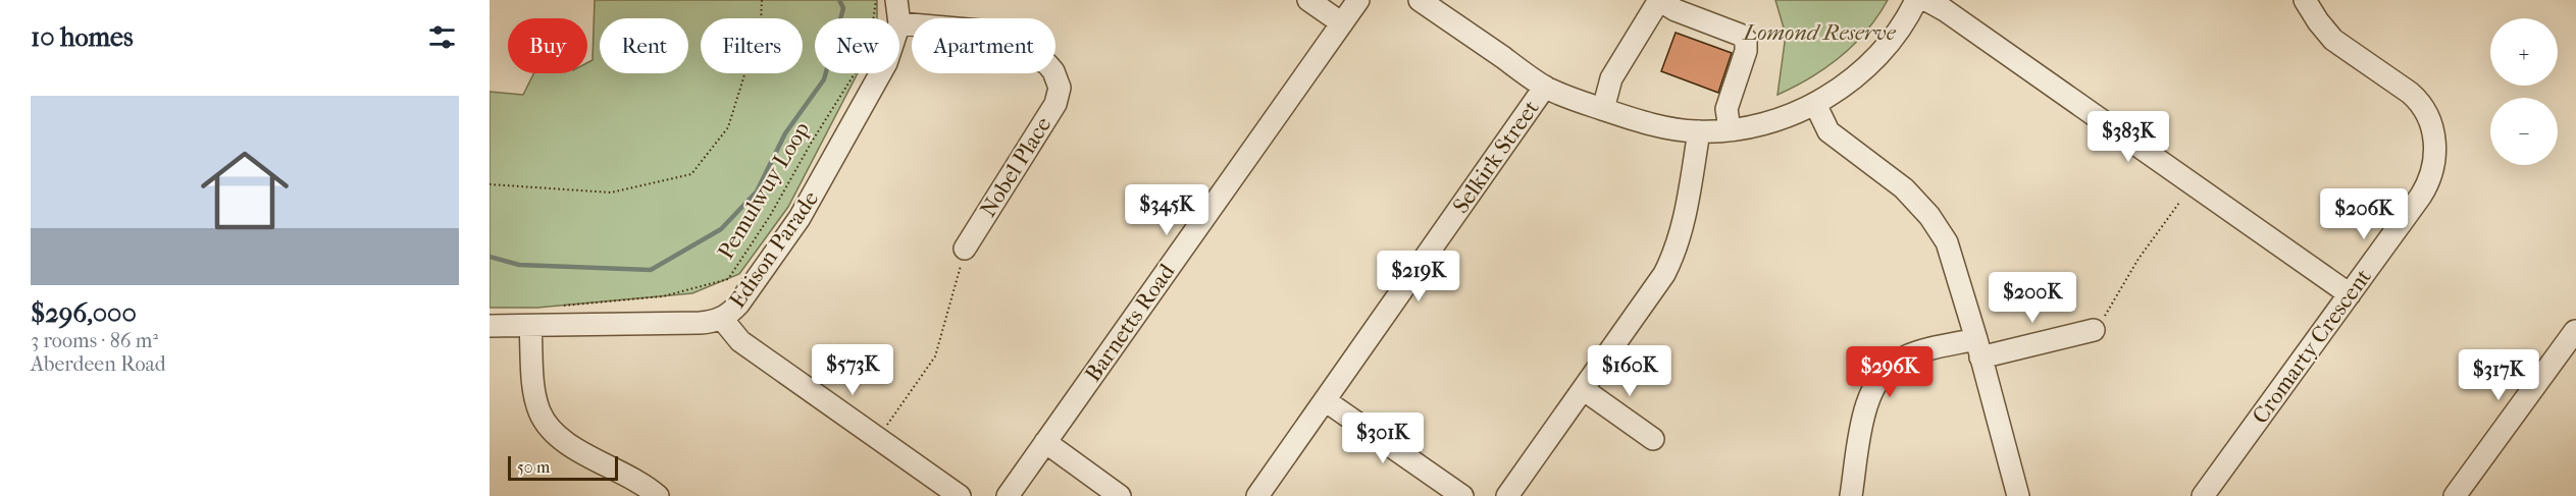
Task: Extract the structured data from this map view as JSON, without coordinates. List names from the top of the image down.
{
  "streets": {
    "street": [
      "Selkirk Street",
      "Nobel Place",
      "Edison Parade",
      "Barnetts Road",
      "Cromarty Crescent"
    ],
    "path": ["Pemulwuy Loop"]
  },
  "parks": ["Lomond Reserve"],
  "scale_bar": "50 m",
  "page": {
    "heading": "10 homes",
    "map_buttons": ["+", "−"],
    "chip": [
      "Buy",
      "Rent",
      "Filters",
      "New",
      "Apartment"
    ],
    "list": [
      {
        "name": "$296,000",
        "note": "3 rooms · 86 m² · Aberdeen Road"
      }
    ],
    "price": [
      "$383K",
      "$345K",
      "$206K",
      "$219K",
      "$200K",
      "$573K",
      "$160K",
      "$296K",
      "$317K",
      "$301K"
    ],
    "scale": "50 m"
  }
}
